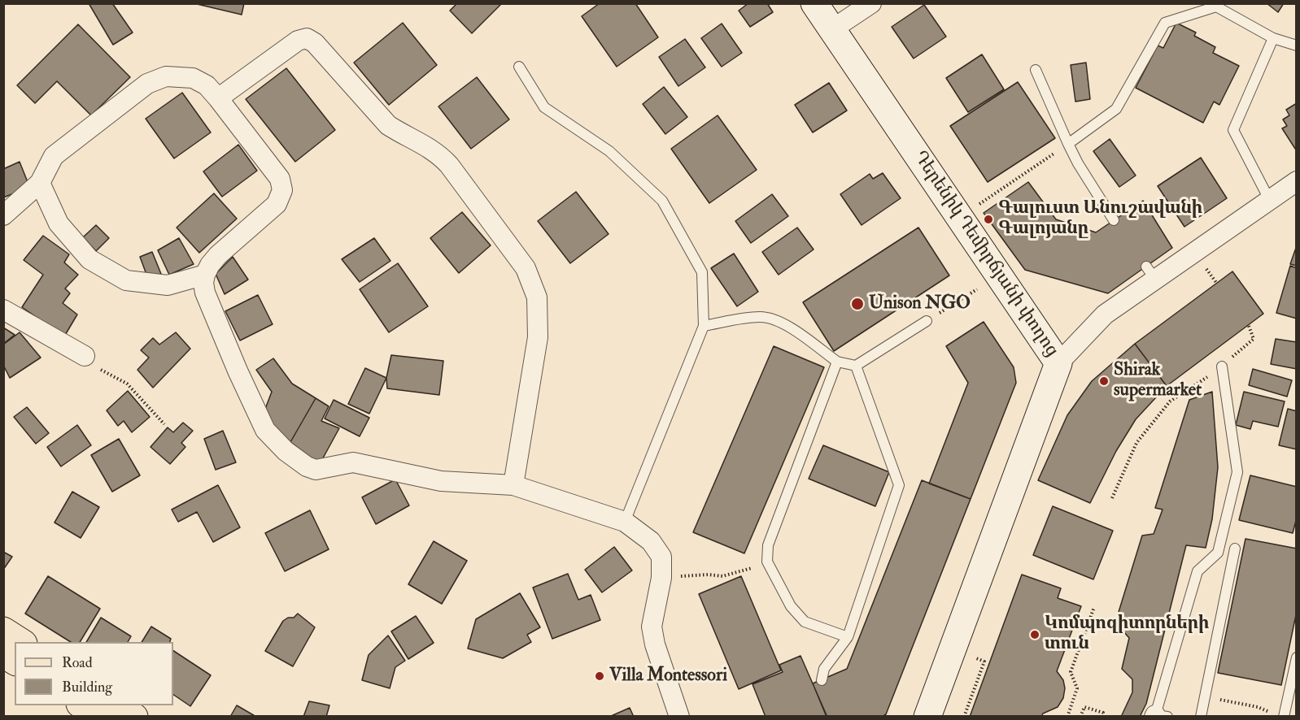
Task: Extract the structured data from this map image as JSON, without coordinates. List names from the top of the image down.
{
  "streets": {
    "street": ["Դերենիկ Դեմիրճյանի փողոց"]
  },
  "places": [
    "Գալուստ Անուշավանի Գալոյանը",
    "Unison NGO",
    "Shirak supermarket",
    "Կոմպոզիտորների տուն",
    "Villa Montessori"
  ],
  "legend": ["Road", "Building"]
}
